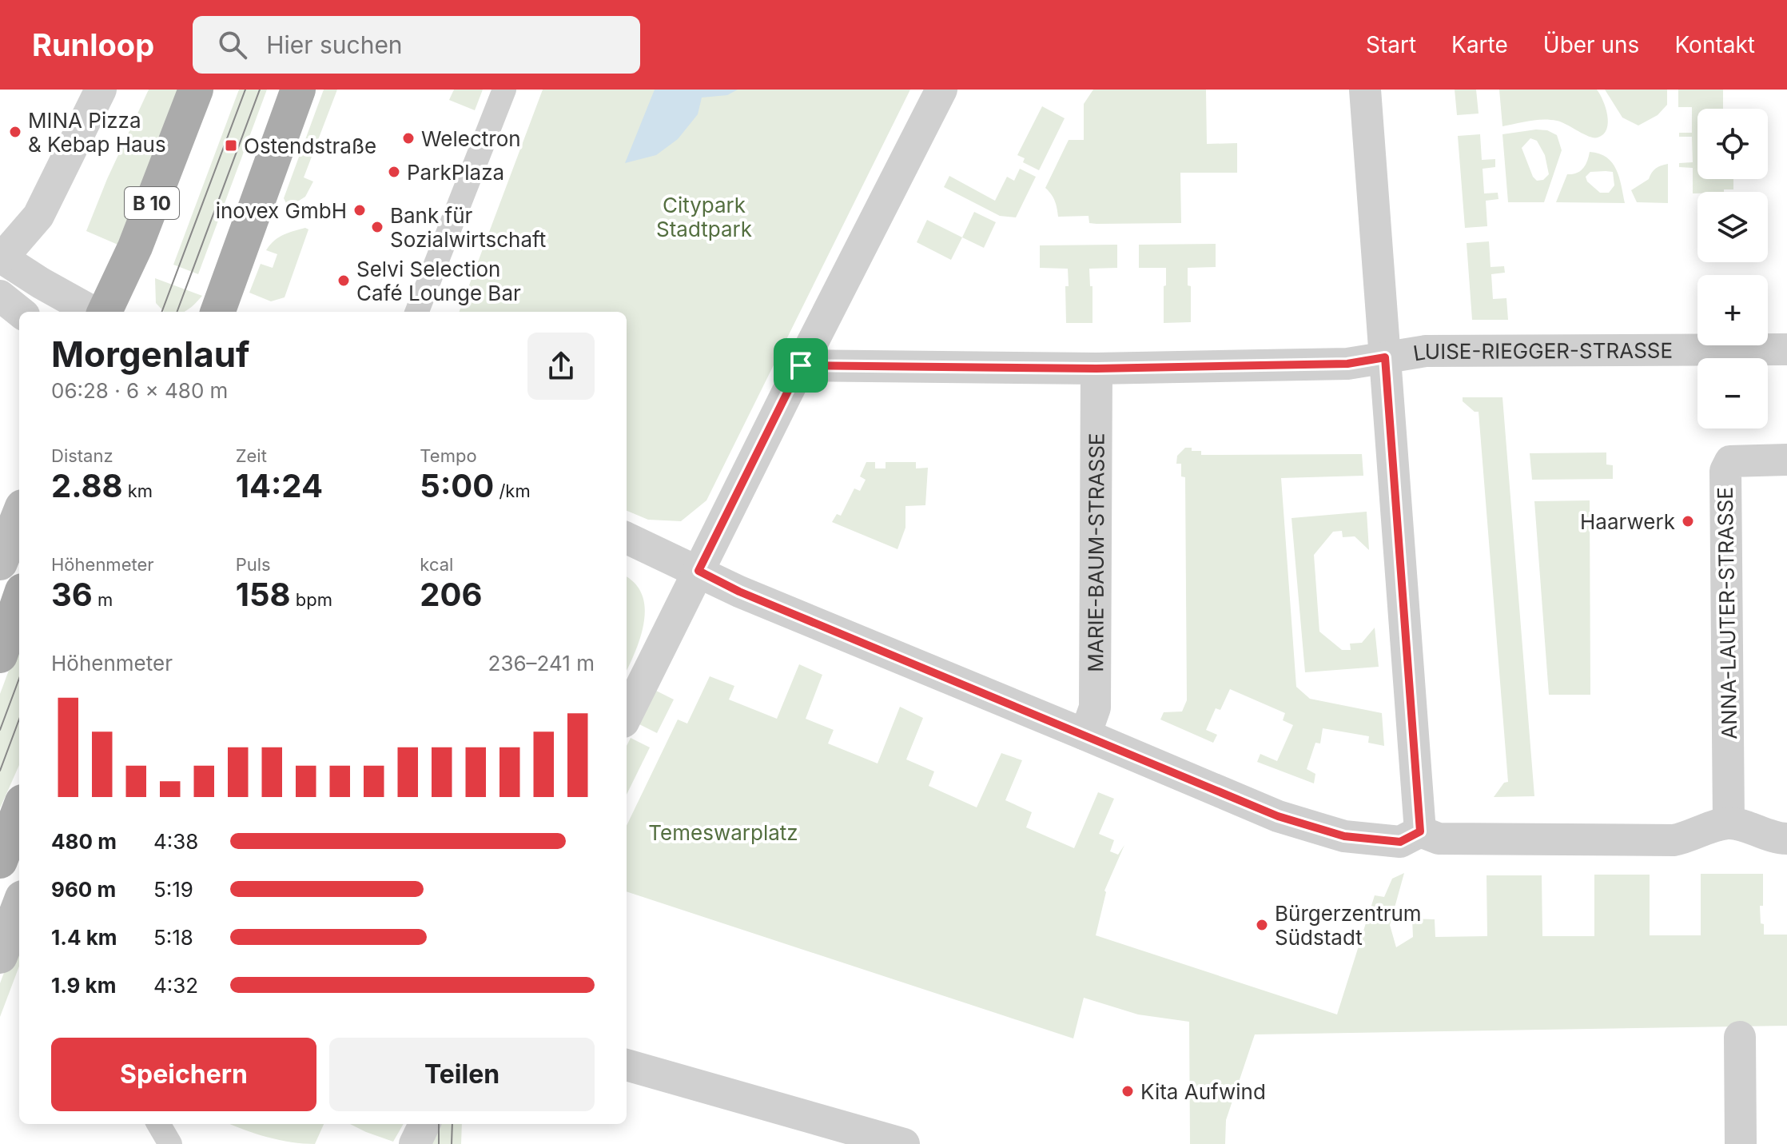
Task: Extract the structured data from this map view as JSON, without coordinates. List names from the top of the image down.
{
  "streets": {
    "main road": ["B 10"],
    "street": ["LUISE-RIEGGER-STRASSE", "MARIE-BAUM-STRASSE", "ANNA-LAUTER-STRASSE"]
  },
  "crossings": [
    ["LUISE-RIEGGER-STRASSE", "MARIE-BAUM-STRASSE"]
  ],
  "parks": ["Citypark Stadtpark", "Temeswarplatz"],
  "places": {
    "other": [
      "MINA Pizza & Kebap Haus",
      "Welectron",
      "ParkPlaza",
      "inovex GmbH",
      "Bank für Sozialwirtschaft",
      "Selvi Selection Café Lounge Bar",
      "Haarwerk",
      "Bürgerzentrum Südstadt",
      "Kita Aufwind"
    ],
    "transit": ["Ostendstraße"]
  },
  "page": {
    "header": "Runloop",
    "search": "Hier suchen",
    "nav": [
      "Start",
      "Karte",
      "Über uns",
      "Kontakt"
    ],
    "map_buttons": ["+", "−"],
    "heading": ["Morgenlauf", "06:28 · 6 × 480 m"],
    "stats": [
      ["Distanz", "2.88 km"],
      ["Zeit", "14:24"],
      ["Tempo", "5:00 /km"],
      ["Höhenmeter", "36 m"],
      ["Puls", "158 bpm"],
      ["kcal", "206"]
    ],
    "chart": ["Höhenmeter", "236–241 m"],
    "list": [
      {
        "name": "480 m",
        "note": "4:38"
      },
      {
        "name": "960 m",
        "note": "5:19"
      },
      {
        "name": "1.4 km",
        "note": "5:18"
      },
      {
        "name": "1.9 km",
        "note": "4:32"
      }
    ],
    "buttons": ["Speichern", "Teilen"]
  }
}
